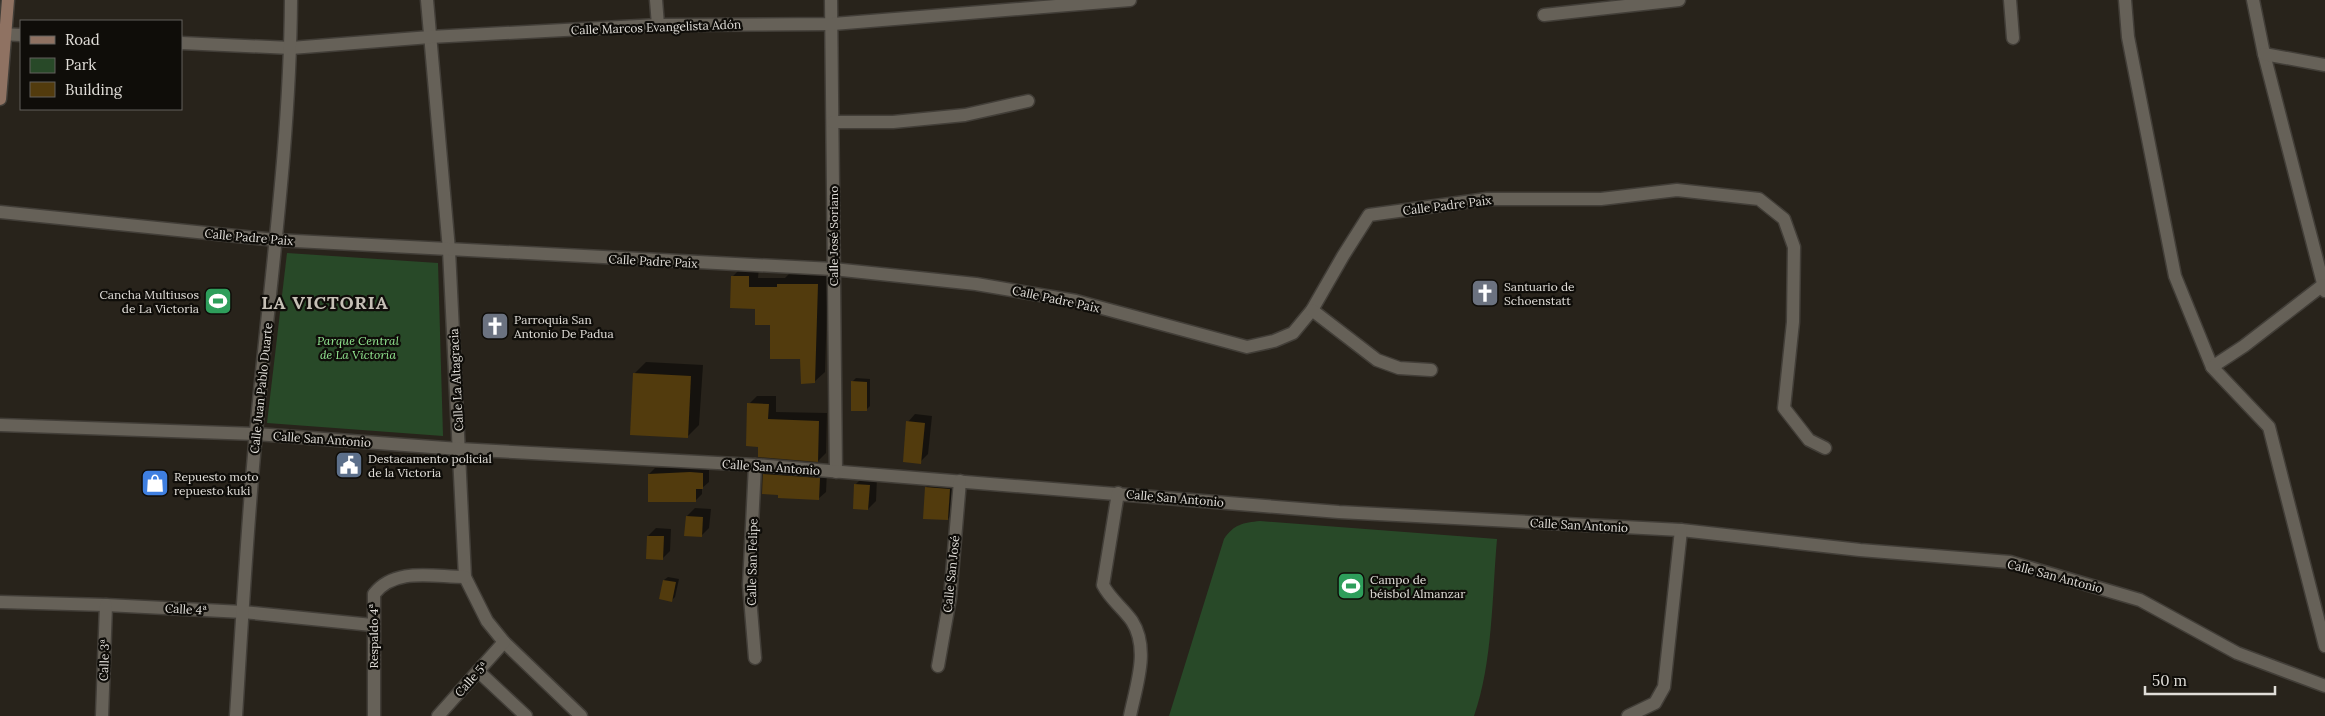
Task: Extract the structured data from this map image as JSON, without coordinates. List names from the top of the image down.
{
  "streets": {
    "street": [
      "Calle Marcos Evangelista Adón",
      "Calle Padre Paix",
      "Calle José Soriano",
      "Calle La Altagracia",
      "Calle Juan Pablo Duarte",
      "Calle San Antonio",
      "Calle San Felipe",
      "Calle San José",
      "Calle 4ª",
      "Respaldo 4ª",
      "Calle 3ª",
      "Calle 5ª"
    ]
  },
  "crossings": [
    ["Calle Marcos Evangelista Adón", "Calle José Soriano"],
    ["Calle Marcos Evangelista Adón", "Calle La Altagracia"],
    ["Calle Marcos Evangelista Adón", "Calle Juan Pablo Duarte"],
    ["Calle Padre Paix", "Calle José Soriano"],
    ["Calle Padre Paix", "Calle La Altagracia"],
    ["Calle Padre Paix", "Calle Juan Pablo Duarte"],
    ["Calle José Soriano", "Calle San Antonio"],
    ["Calle La Altagracia", "Calle San Antonio"],
    ["Calle La Altagracia", "Respaldo 4ª"],
    ["Calle La Altagracia", "Calle 5ª"],
    ["Calle Juan Pablo Duarte", "Calle San Antonio"],
    ["Calle Juan Pablo Duarte", "Calle 4ª"],
    ["Calle San Antonio", "Calle San Felipe"],
    ["Calle San Antonio", "Calle San José"],
    ["Calle 4ª", "Respaldo 4ª"],
    ["Calle 4ª", "Calle 3ª"]
  ],
  "districts": ["LA VICTORIA"],
  "parks": ["Parque Central de La Victoria"],
  "places": {
    "church": ["Santuario de Schoenstatt", "Parroquia San Antonio De Padua"],
    "sports": ["Cancha Multiusos de La Victoria", "Campo de béisbol Almanzar"],
    "public building": ["Destacamento policial de la Victoria"],
    "shop": ["Repuesto moto repuesto kuki"]
  },
  "legend": ["Road", "Park", "Building"],
  "scale_bar": "50 m"
}
